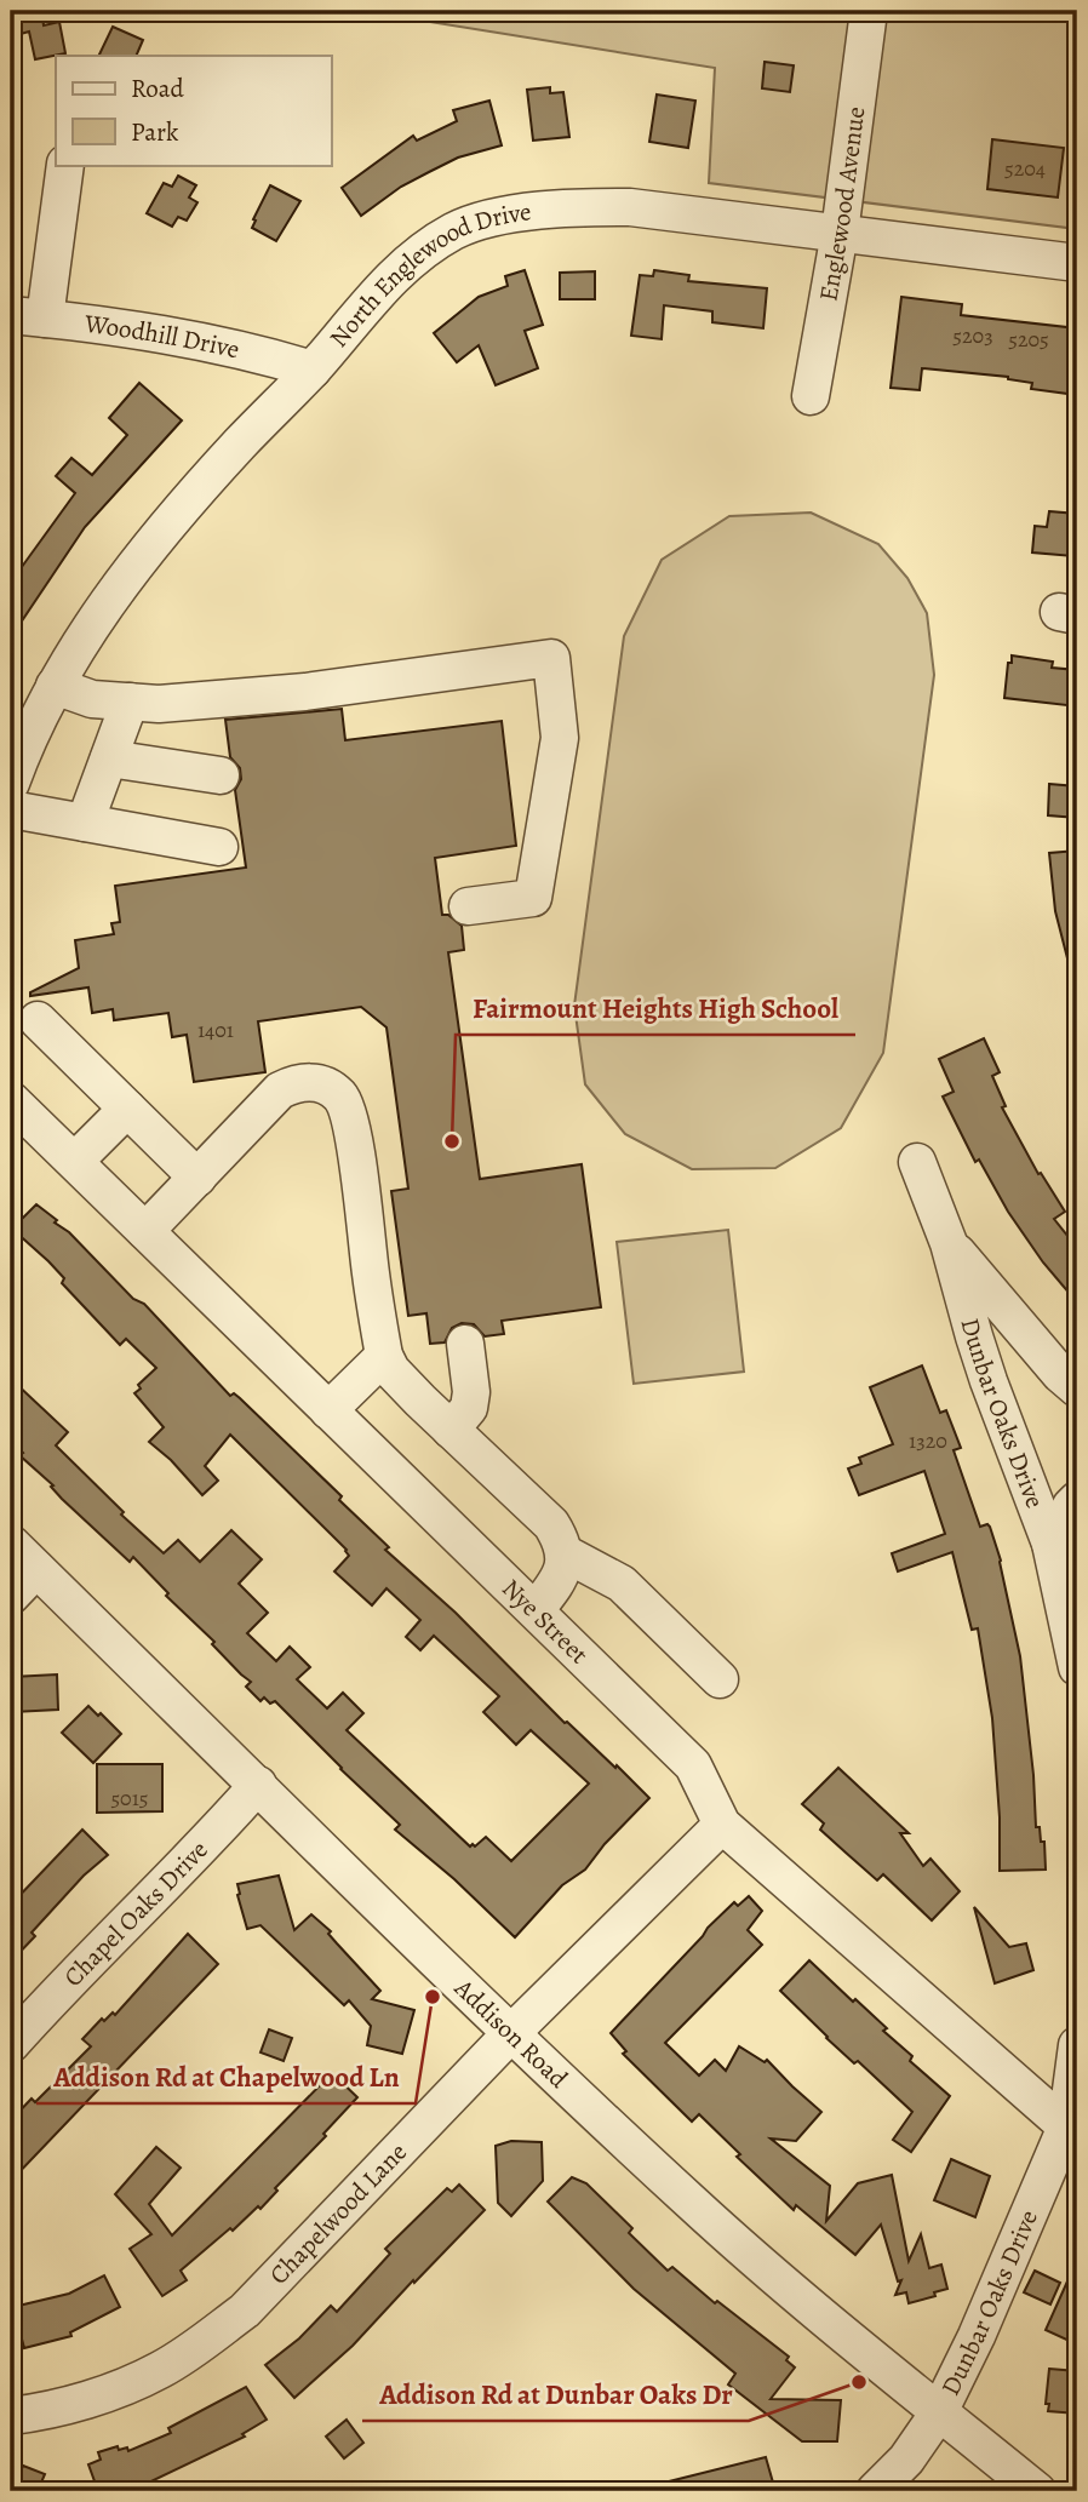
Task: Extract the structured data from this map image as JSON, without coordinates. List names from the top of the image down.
{
  "streets": {
    "street": [
      "Englewood Avenue",
      "North Englewood Drive",
      "Woodhill Drive",
      "Dunbar Oaks Drive",
      "Nye Street",
      "Chapel Oaks Drive",
      "Addison Road",
      "Chapelwood Lane"
    ]
  },
  "crossings": [
    ["Englewood Avenue", "North Englewood Drive"],
    ["North Englewood Drive", "Woodhill Drive"],
    ["Dunbar Oaks Drive", "Nye Street"],
    ["Dunbar Oaks Drive", "Addison Road"],
    ["Nye Street", "Chapelwood Lane"],
    ["Chapel Oaks Drive", "Addison Road"],
    ["Addison Road", "Chapelwood Lane"]
  ],
  "places": ["Fairmount Heights High School", "Addison Rd at Chapelwood Ln", "Addison Rd at Dunbar Oaks Dr"],
  "house_numbers": [
    "5204",
    "5203",
    "5205",
    "1401",
    "1320",
    "5015"
  ],
  "legend": ["Road", "Park"]
}
